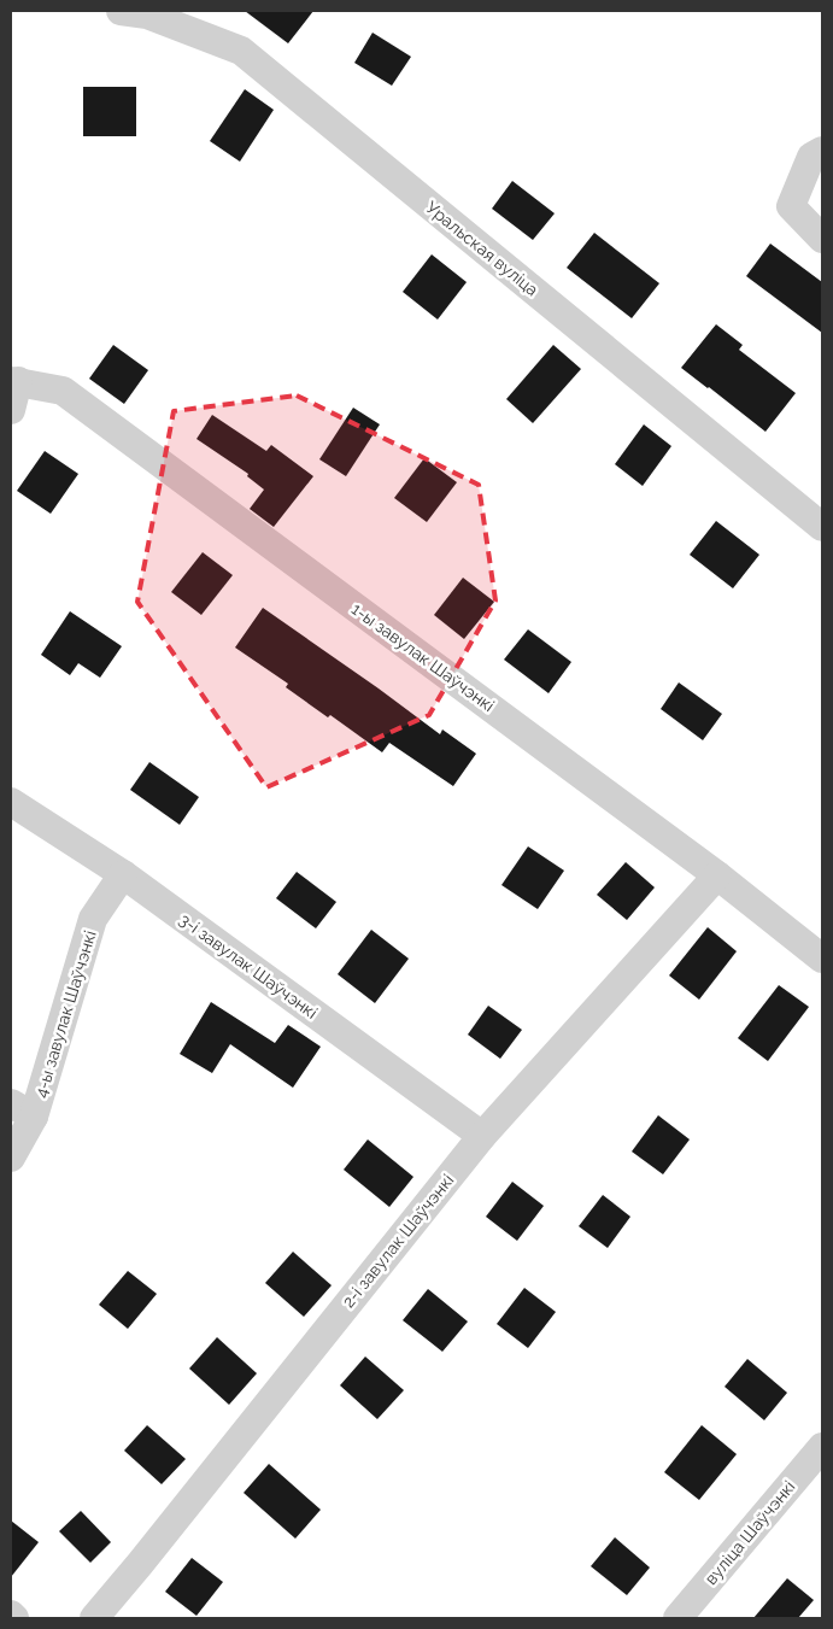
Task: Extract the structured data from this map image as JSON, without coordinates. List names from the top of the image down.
{
  "streets": {
    "street": [
      "Уральская вуліца",
      "1-ы завулак Шаўчэнкі",
      "3-і завулак Шаўчэнкі",
      "4-ы завулак Шаўчэнкі",
      "2-і завулак Шаўчэнкі",
      "вуліца Шаўчэнкі"
    ]
  },
  "crossings": [
    ["1-ы завулак Шаўчэнкі", "2-і завулак Шаўчэнкі"],
    ["3-і завулак Шаўчэнкі", "4-ы завулак Шаўчэнкі"],
    ["3-і завулак Шаўчэнкі", "2-і завулак Шаўчэнкі"]
  ]
}
